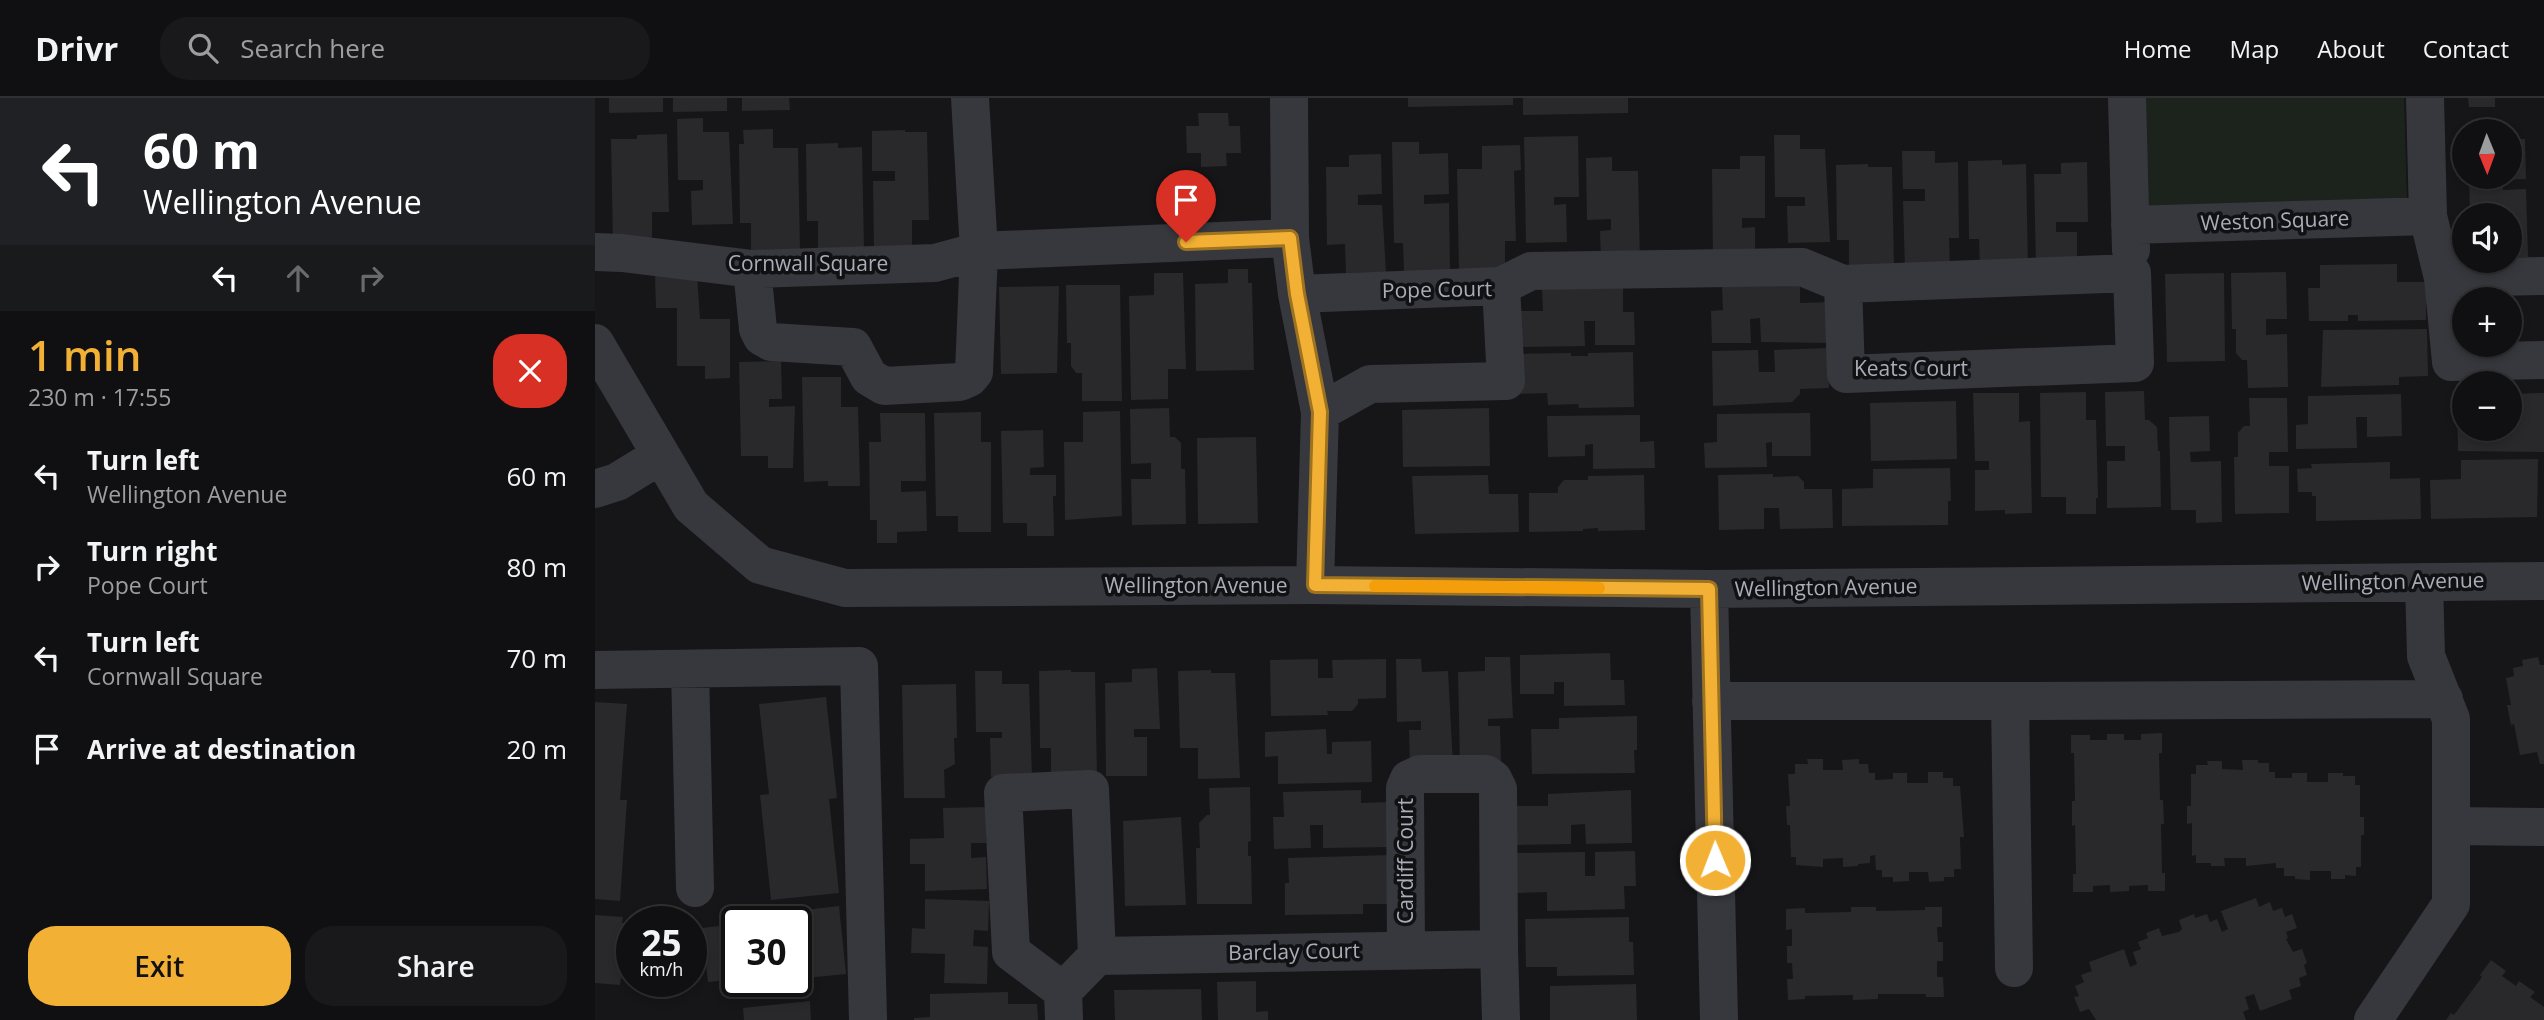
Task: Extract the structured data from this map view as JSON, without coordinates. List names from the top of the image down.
{
  "streets": {
    "street": [
      "Weston Square",
      "Cornwall Square",
      "Pope Court",
      "Keats Court",
      "Wellington Avenue",
      "Cardiff Court",
      "Barclay Court"
    ]
  },
  "crossings": [
    ["Weston Square", "Keats Court"],
    ["Cardiff Court", "Barclay Court"]
  ],
  "north": "bottom",
  "page": {
    "header": "Drivr",
    "search": "Search here",
    "nav": [
      "Home",
      "Map",
      "About",
      "Contact"
    ],
    "turn": ["60 m", "Wellington Avenue"],
    "map_buttons": ["+", "−"],
    "heading": ["1 min", "230 m · 17:55"],
    "list": [
      {
        "name": "Turn left",
        "note": "Wellington Avenue",
        "value": "60 m"
      },
      {
        "name": "Turn right",
        "note": "Pope Court",
        "value": "80 m"
      },
      {
        "name": "Turn left",
        "note": "Cornwall Square",
        "value": "70 m"
      },
      {
        "name": "Arrive at destination",
        "value": "20 m"
      }
    ],
    "speed": "25 km/h",
    "limit": "30",
    "buttons": ["Exit", "Share"]
  }
}
